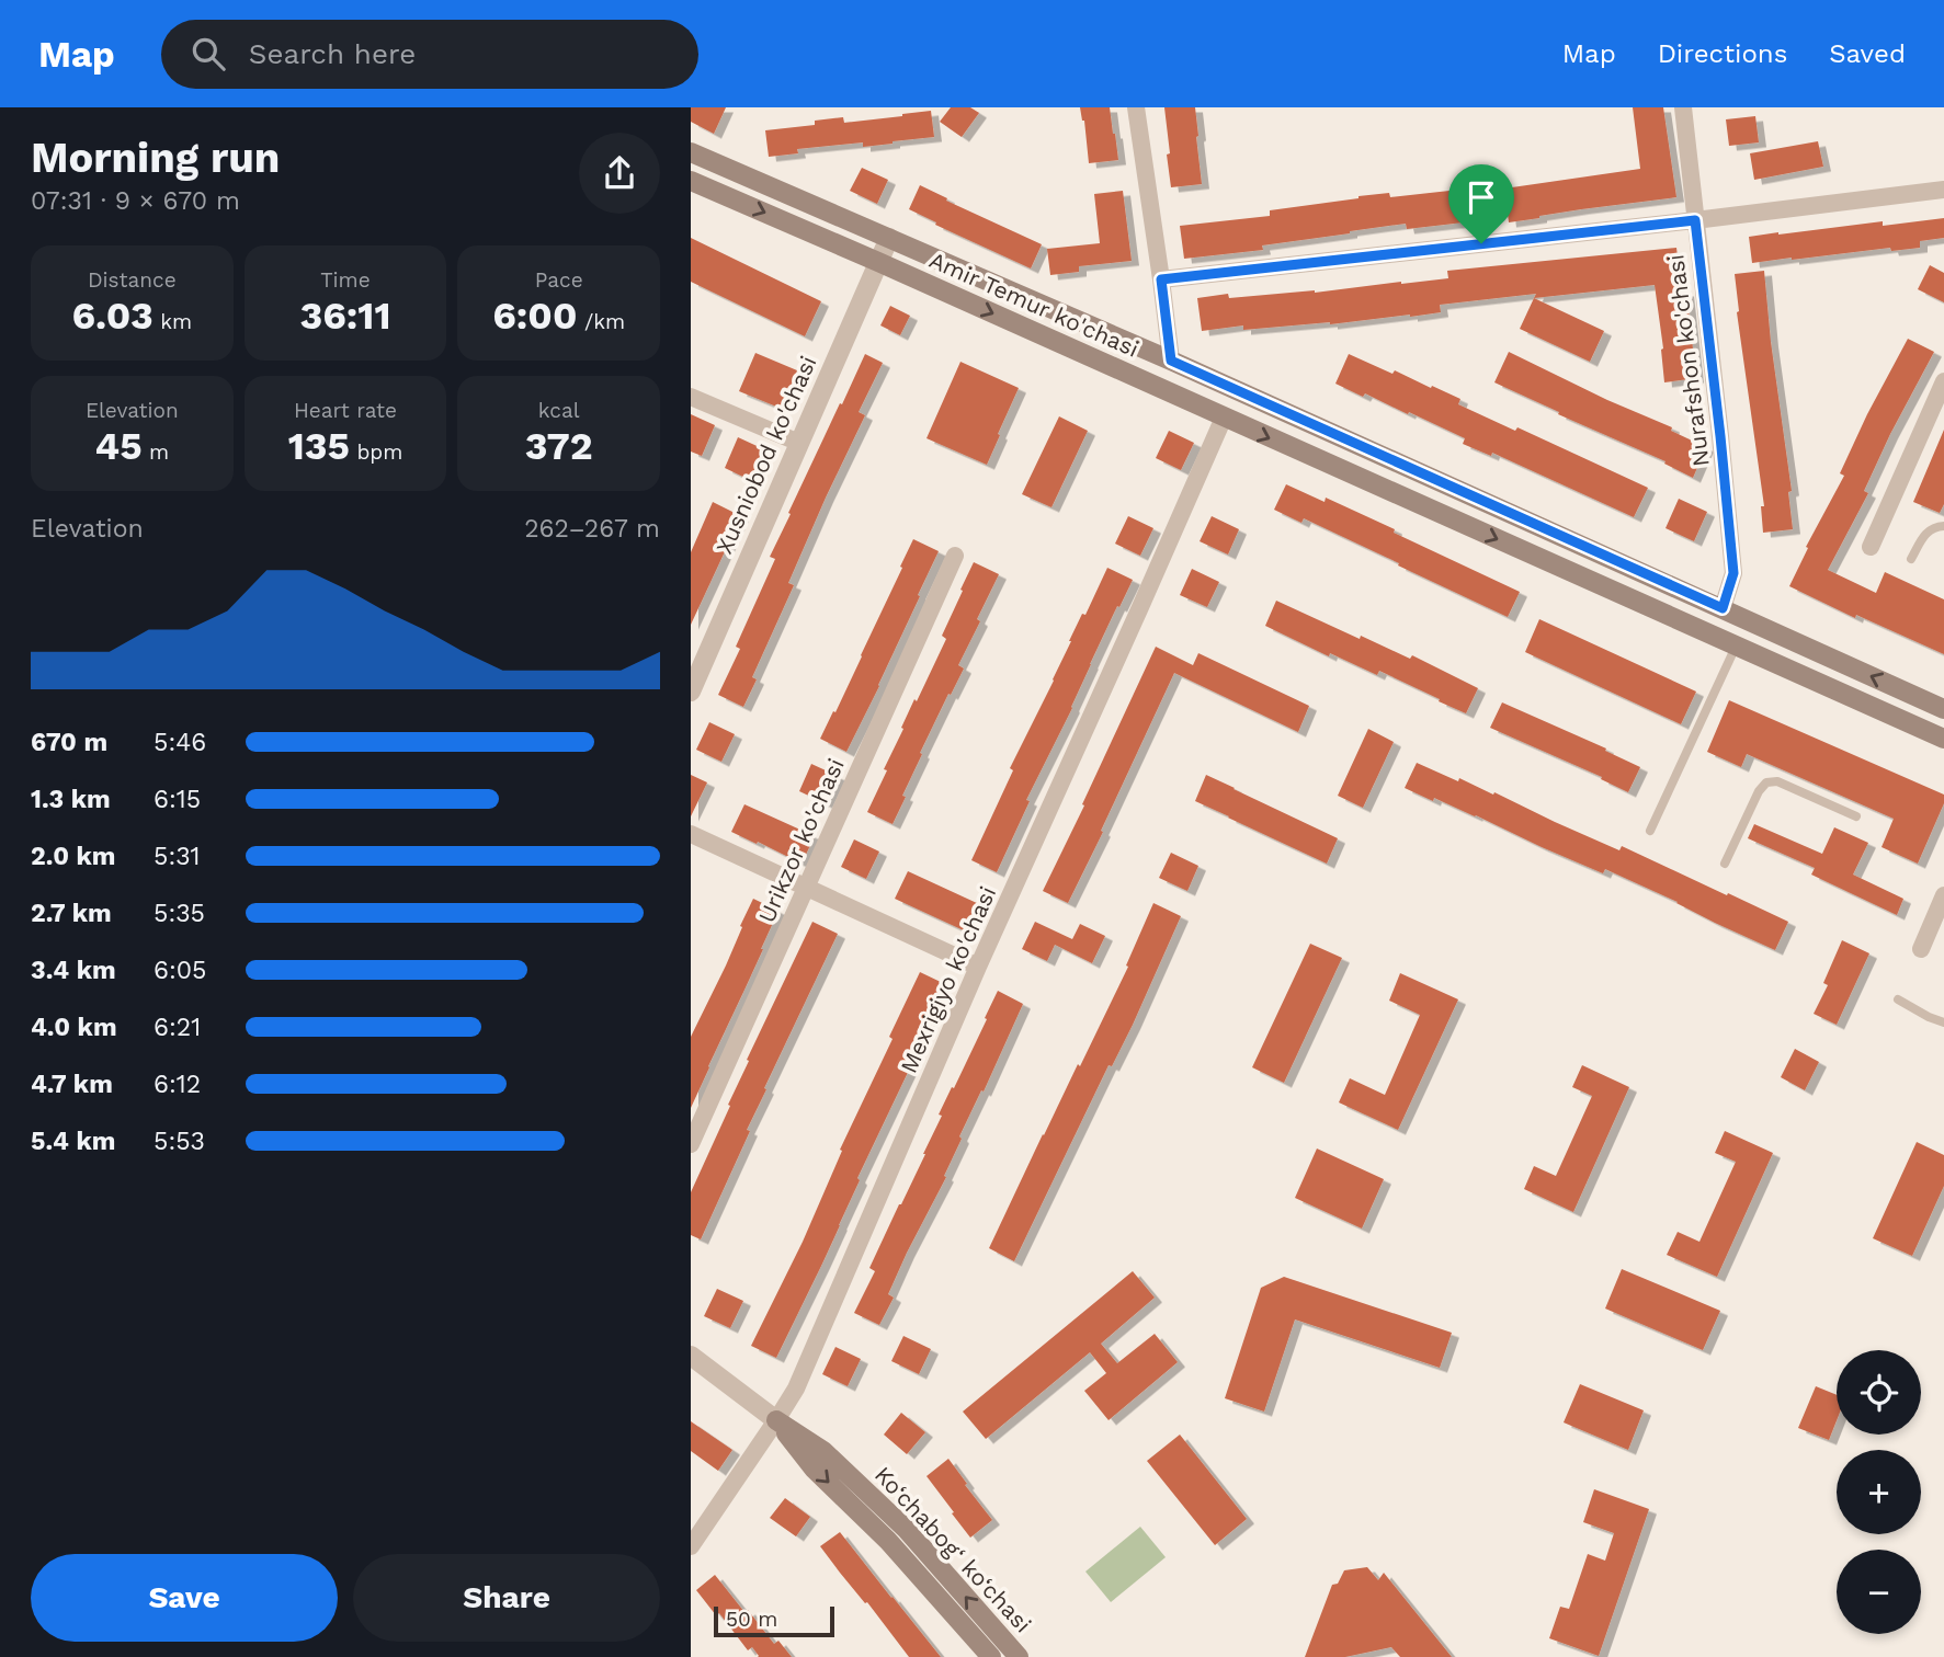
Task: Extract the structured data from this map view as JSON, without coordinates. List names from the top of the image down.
{
  "streets": {
    "main road": ["Amir Temur ko'chasi", "Ko‘chabog‘ ko‘chasi"],
    "street": [
      "Nurafshon ko'chasi",
      "Xusniobod ko'chasi",
      "Urikzor ko'chasi",
      "Mexrigiyo ko'chasi"
    ]
  },
  "crossings": [
    ["Amir Temur ko'chasi", "Nurafshon ko'chasi"],
    ["Amir Temur ko'chasi", "Xusniobod ko'chasi"],
    ["Amir Temur ko'chasi", "Mexrigiyo ko'chasi"],
    ["Mexrigiyo ko'chasi", "Ko‘chabog‘ ko‘chasi"]
  ],
  "scale_bar": "50 m",
  "page": {
    "header": "Map",
    "search": "Search here",
    "nav": ["Map", "Directions", "Saved"],
    "heading": ["Morning run", "07:31 · 9 × 670 m"],
    "stats": [
      ["Distance", "6.03 km"],
      ["Time", "36:11"],
      ["Pace", "6:00 /km"],
      ["Elevation", "45 m"],
      ["Heart rate", "135 bpm"],
      ["kcal", "372"]
    ],
    "chart": ["Elevation", "262–267 m"],
    "list": [
      {
        "name": "670 m",
        "note": "5:46"
      },
      {
        "name": "1.3 km",
        "note": "6:15"
      },
      {
        "name": "2.0 km",
        "note": "5:31"
      },
      {
        "name": "2.7 km",
        "note": "5:35"
      },
      {
        "name": "3.4 km",
        "note": "6:05"
      },
      {
        "name": "4.0 km",
        "note": "6:21"
      },
      {
        "name": "4.7 km",
        "note": "6:12"
      },
      {
        "name": "5.4 km",
        "note": "5:53"
      }
    ],
    "map_buttons": ["+", "−"],
    "buttons": ["Save", "Share"],
    "scale": "50 m"
  }
}
